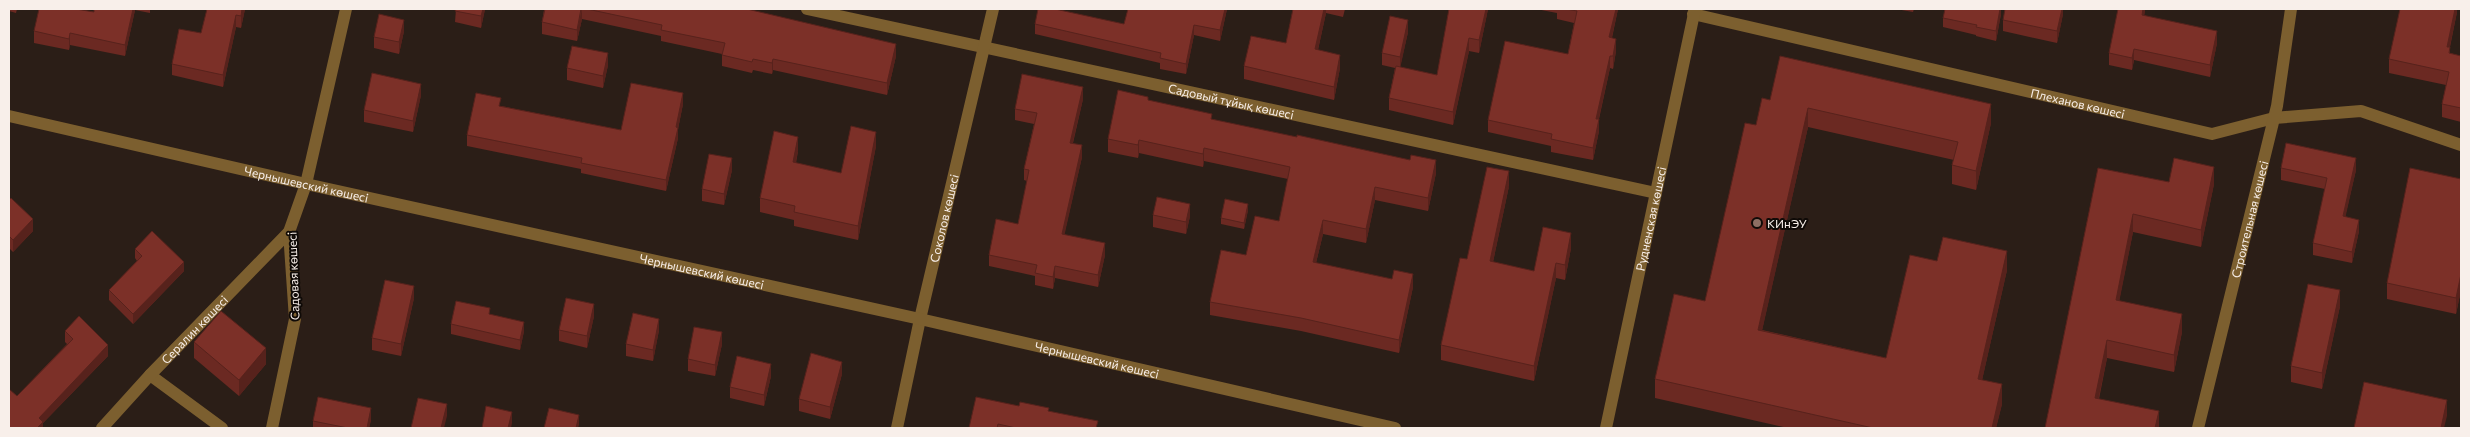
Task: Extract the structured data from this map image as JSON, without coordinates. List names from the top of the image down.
{
  "streets": {
    "street": [
      "Садовый тұйық көшесі",
      "Плеханов көшесі",
      "Чернышевский көшесі",
      "Соколов көшесі",
      "Рудненская көшесі",
      "Строительная көшесі",
      "Садовая көшесі",
      "Сералин көшесі"
    ]
  },
  "crossings": [
    ["Садовый тұйық көшесі", "Соколов көшесі"],
    ["Садовый тұйық көшесі", "Рудненская көшесі"],
    ["Плеханов көшесі", "Рудненская көшесі"],
    ["Плеханов көшесі", "Строительная көшесі"],
    ["Чернышевский көшесі", "Соколов көшесі"],
    ["Чернышевский көшесі", "Садовая көшесі"],
    ["Садовая көшесі", "Сералин көшесі"]
  ],
  "places": ["КИнЭУ"]
}
